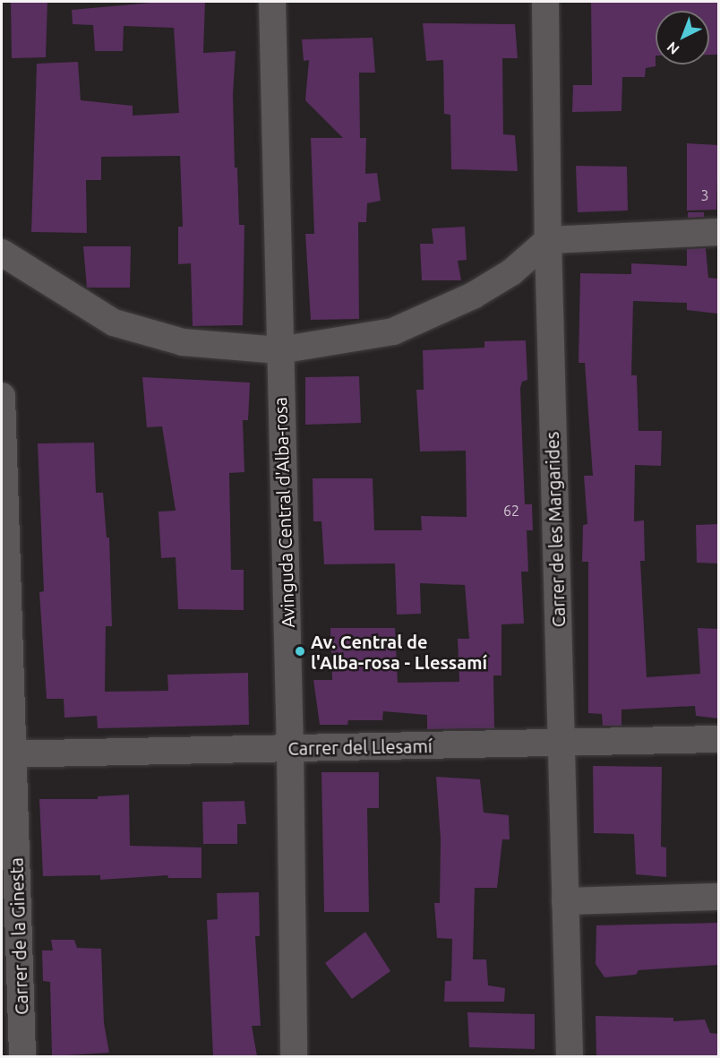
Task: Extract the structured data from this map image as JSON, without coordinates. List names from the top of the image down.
{
  "streets": {
    "street": [
      "Avinguda Central d'Alba-rosa",
      "Carrer de les Margarides",
      "Carrer del Llesamí",
      "Carrer de la Ginesta"
    ]
  },
  "crossings": [
    ["Avinguda Central d'Alba-rosa", "Carrer del Llesamí"],
    ["Carrer de les Margarides", "Carrer del Llesamí"],
    ["Carrer del Llesamí", "Carrer de la Ginesta"]
  ],
  "places": ["Av. Central de l'Alba-rosa - Llessamí"],
  "house_numbers": ["3", "62"],
  "north": "bottom left"
}
